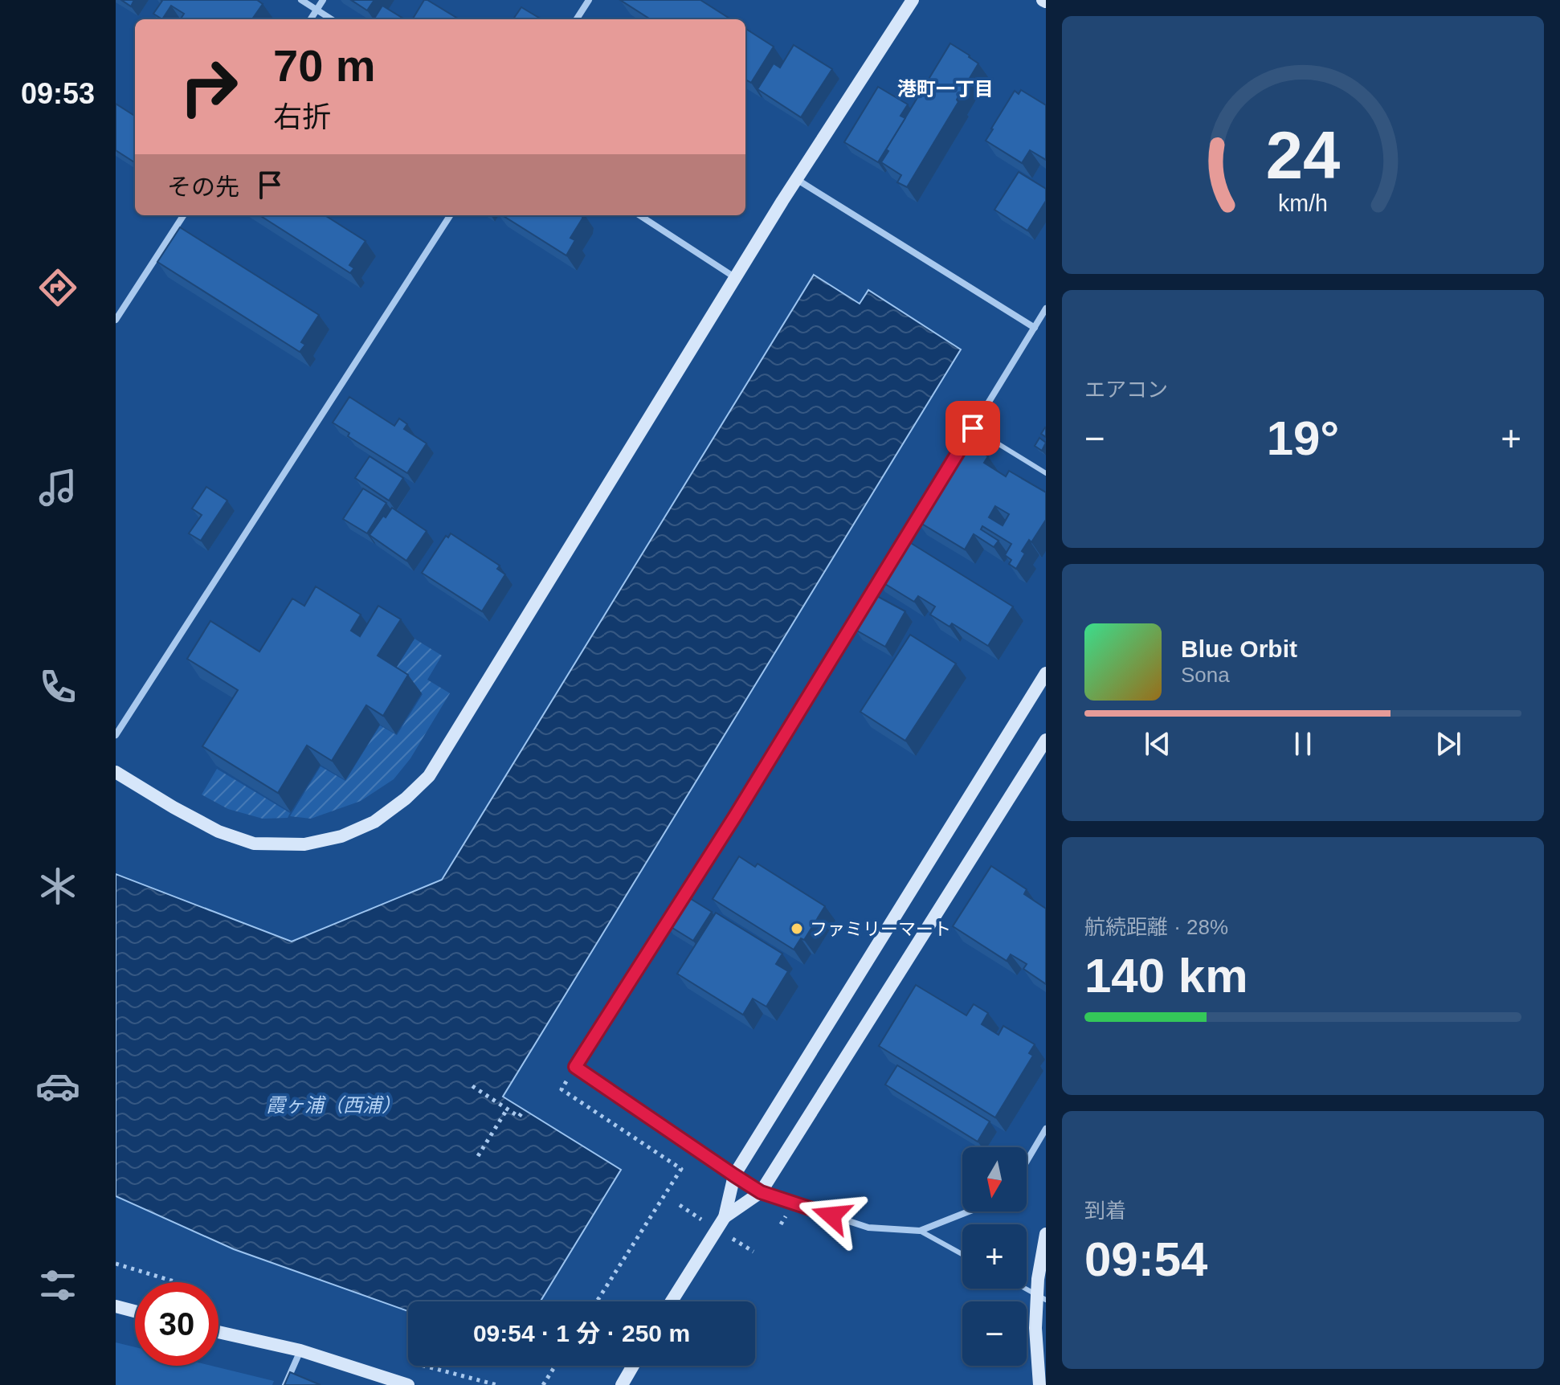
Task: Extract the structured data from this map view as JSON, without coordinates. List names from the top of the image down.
{
  "districts": ["港町一丁目"],
  "water": ["霞ヶ浦（西浦）"],
  "places": ["ファミリーマート"],
  "north": "bottom",
  "page": {
    "tabs": "09:53",
    "turn": ["70 m", "右折"],
    "then": "その先",
    "tile": [
      "エアコン",
      ["航続距離 · 28%", "140 km"],
      ["到着", "09:54"]
    ],
    "heat": ["−", "19°", "+"],
    "song": ["Blue Orbit", "Sona"],
    "map_buttons": ["+", "−"],
    "limit": "30",
    "trip": "09:54 · 1 分 · 250 m",
    "gauge": ["24", "km/h"]
  }
}
